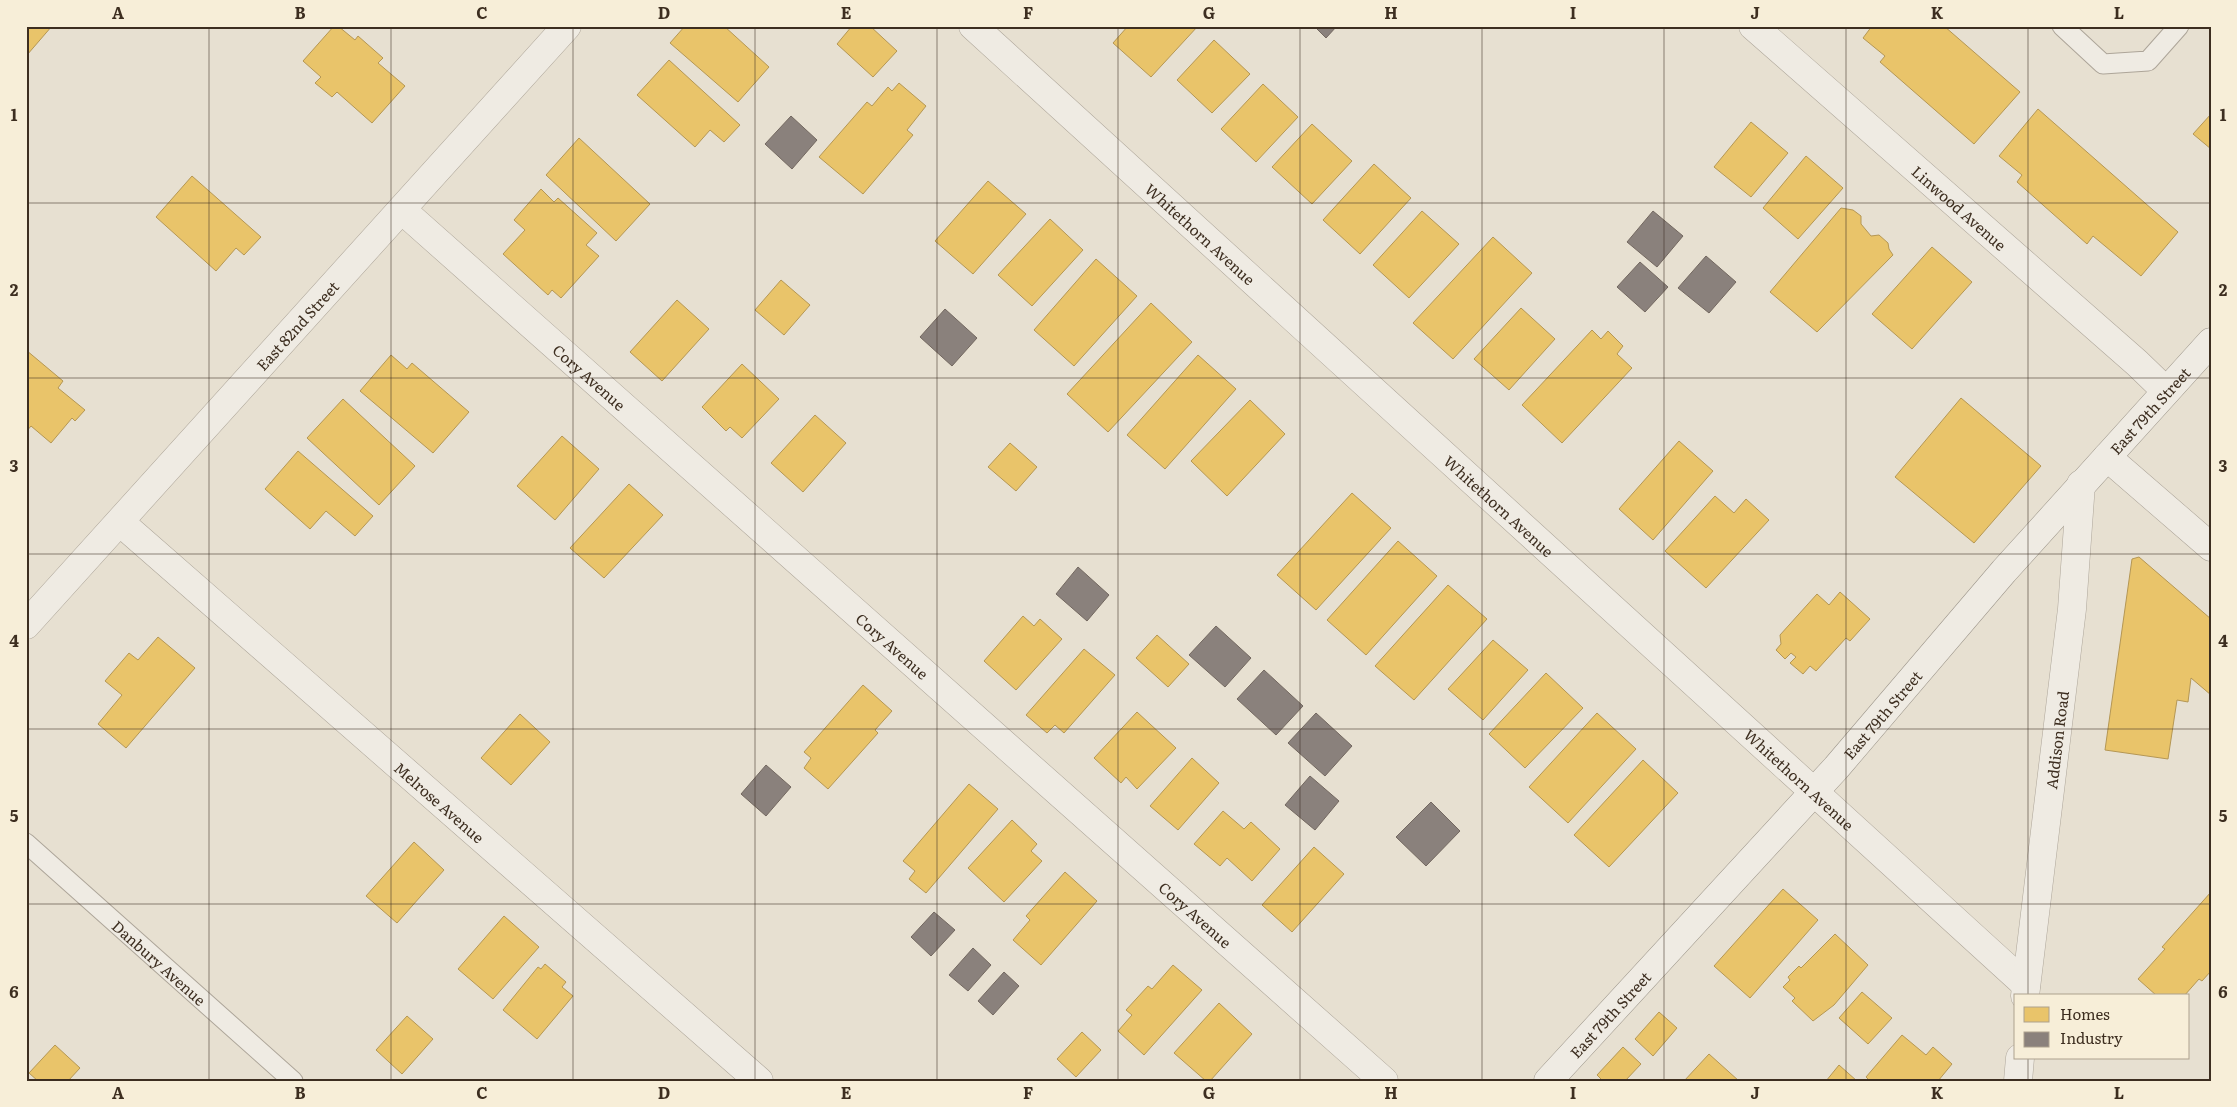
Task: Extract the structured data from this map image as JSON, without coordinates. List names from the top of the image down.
{
  "streets": {
    "street": [
      "Linwood Avenue",
      "Whitethorn Avenue",
      "East 82nd Street",
      "Cory Avenue",
      "East 79th Street",
      "Addison Road",
      "Melrose Avenue"
    ],
    "lane": ["Danbury Avenue"]
  },
  "crossings": [
    ["Linwood Avenue", "East 79th Street"],
    ["Whitethorn Avenue", "East 79th Street"],
    ["Whitethorn Avenue", "Addison Road"],
    ["East 82nd Street", "Cory Avenue"],
    ["East 82nd Street", "Melrose Avenue"],
    ["East 79th Street", "Addison Road"]
  ],
  "legend": ["Homes", "Industry"],
  "grid": {
    "columns": [
      "A",
      "B",
      "C",
      "D",
      "E",
      "F",
      "G",
      "H",
      "I",
      "J",
      "K",
      "L"
    ],
    "rows": [
      "1",
      "2",
      "3",
      "4",
      "5",
      "6"
    ]
  }
}
